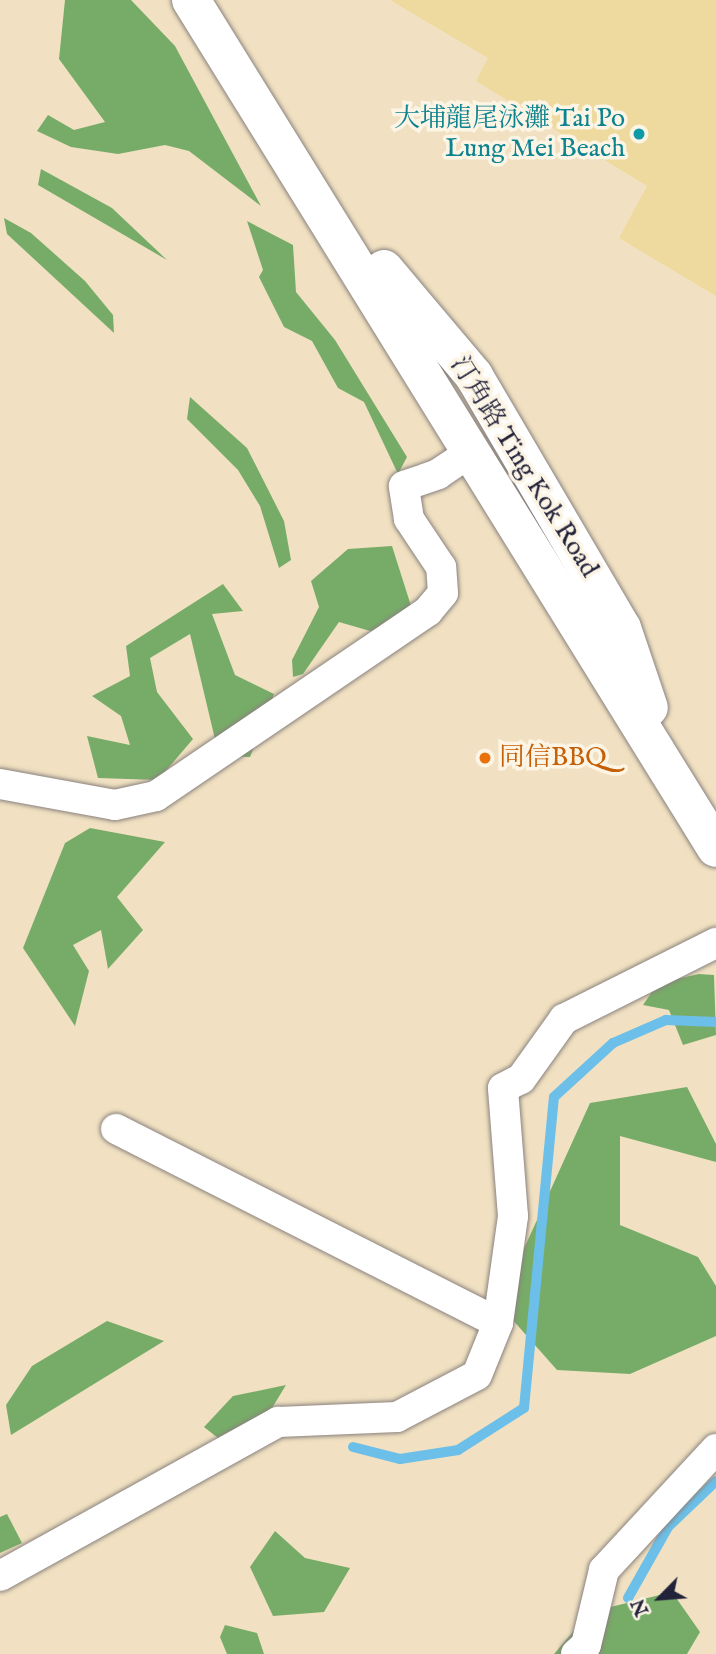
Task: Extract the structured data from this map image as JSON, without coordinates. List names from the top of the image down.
{
  "streets": {
    "main road": ["汀角路 Ting Kok Road"]
  },
  "places": ["大埔龍尾泳灘 Tai Po Lung Mei Beach", "同信BBQ"],
  "north": "bottom left"
}
